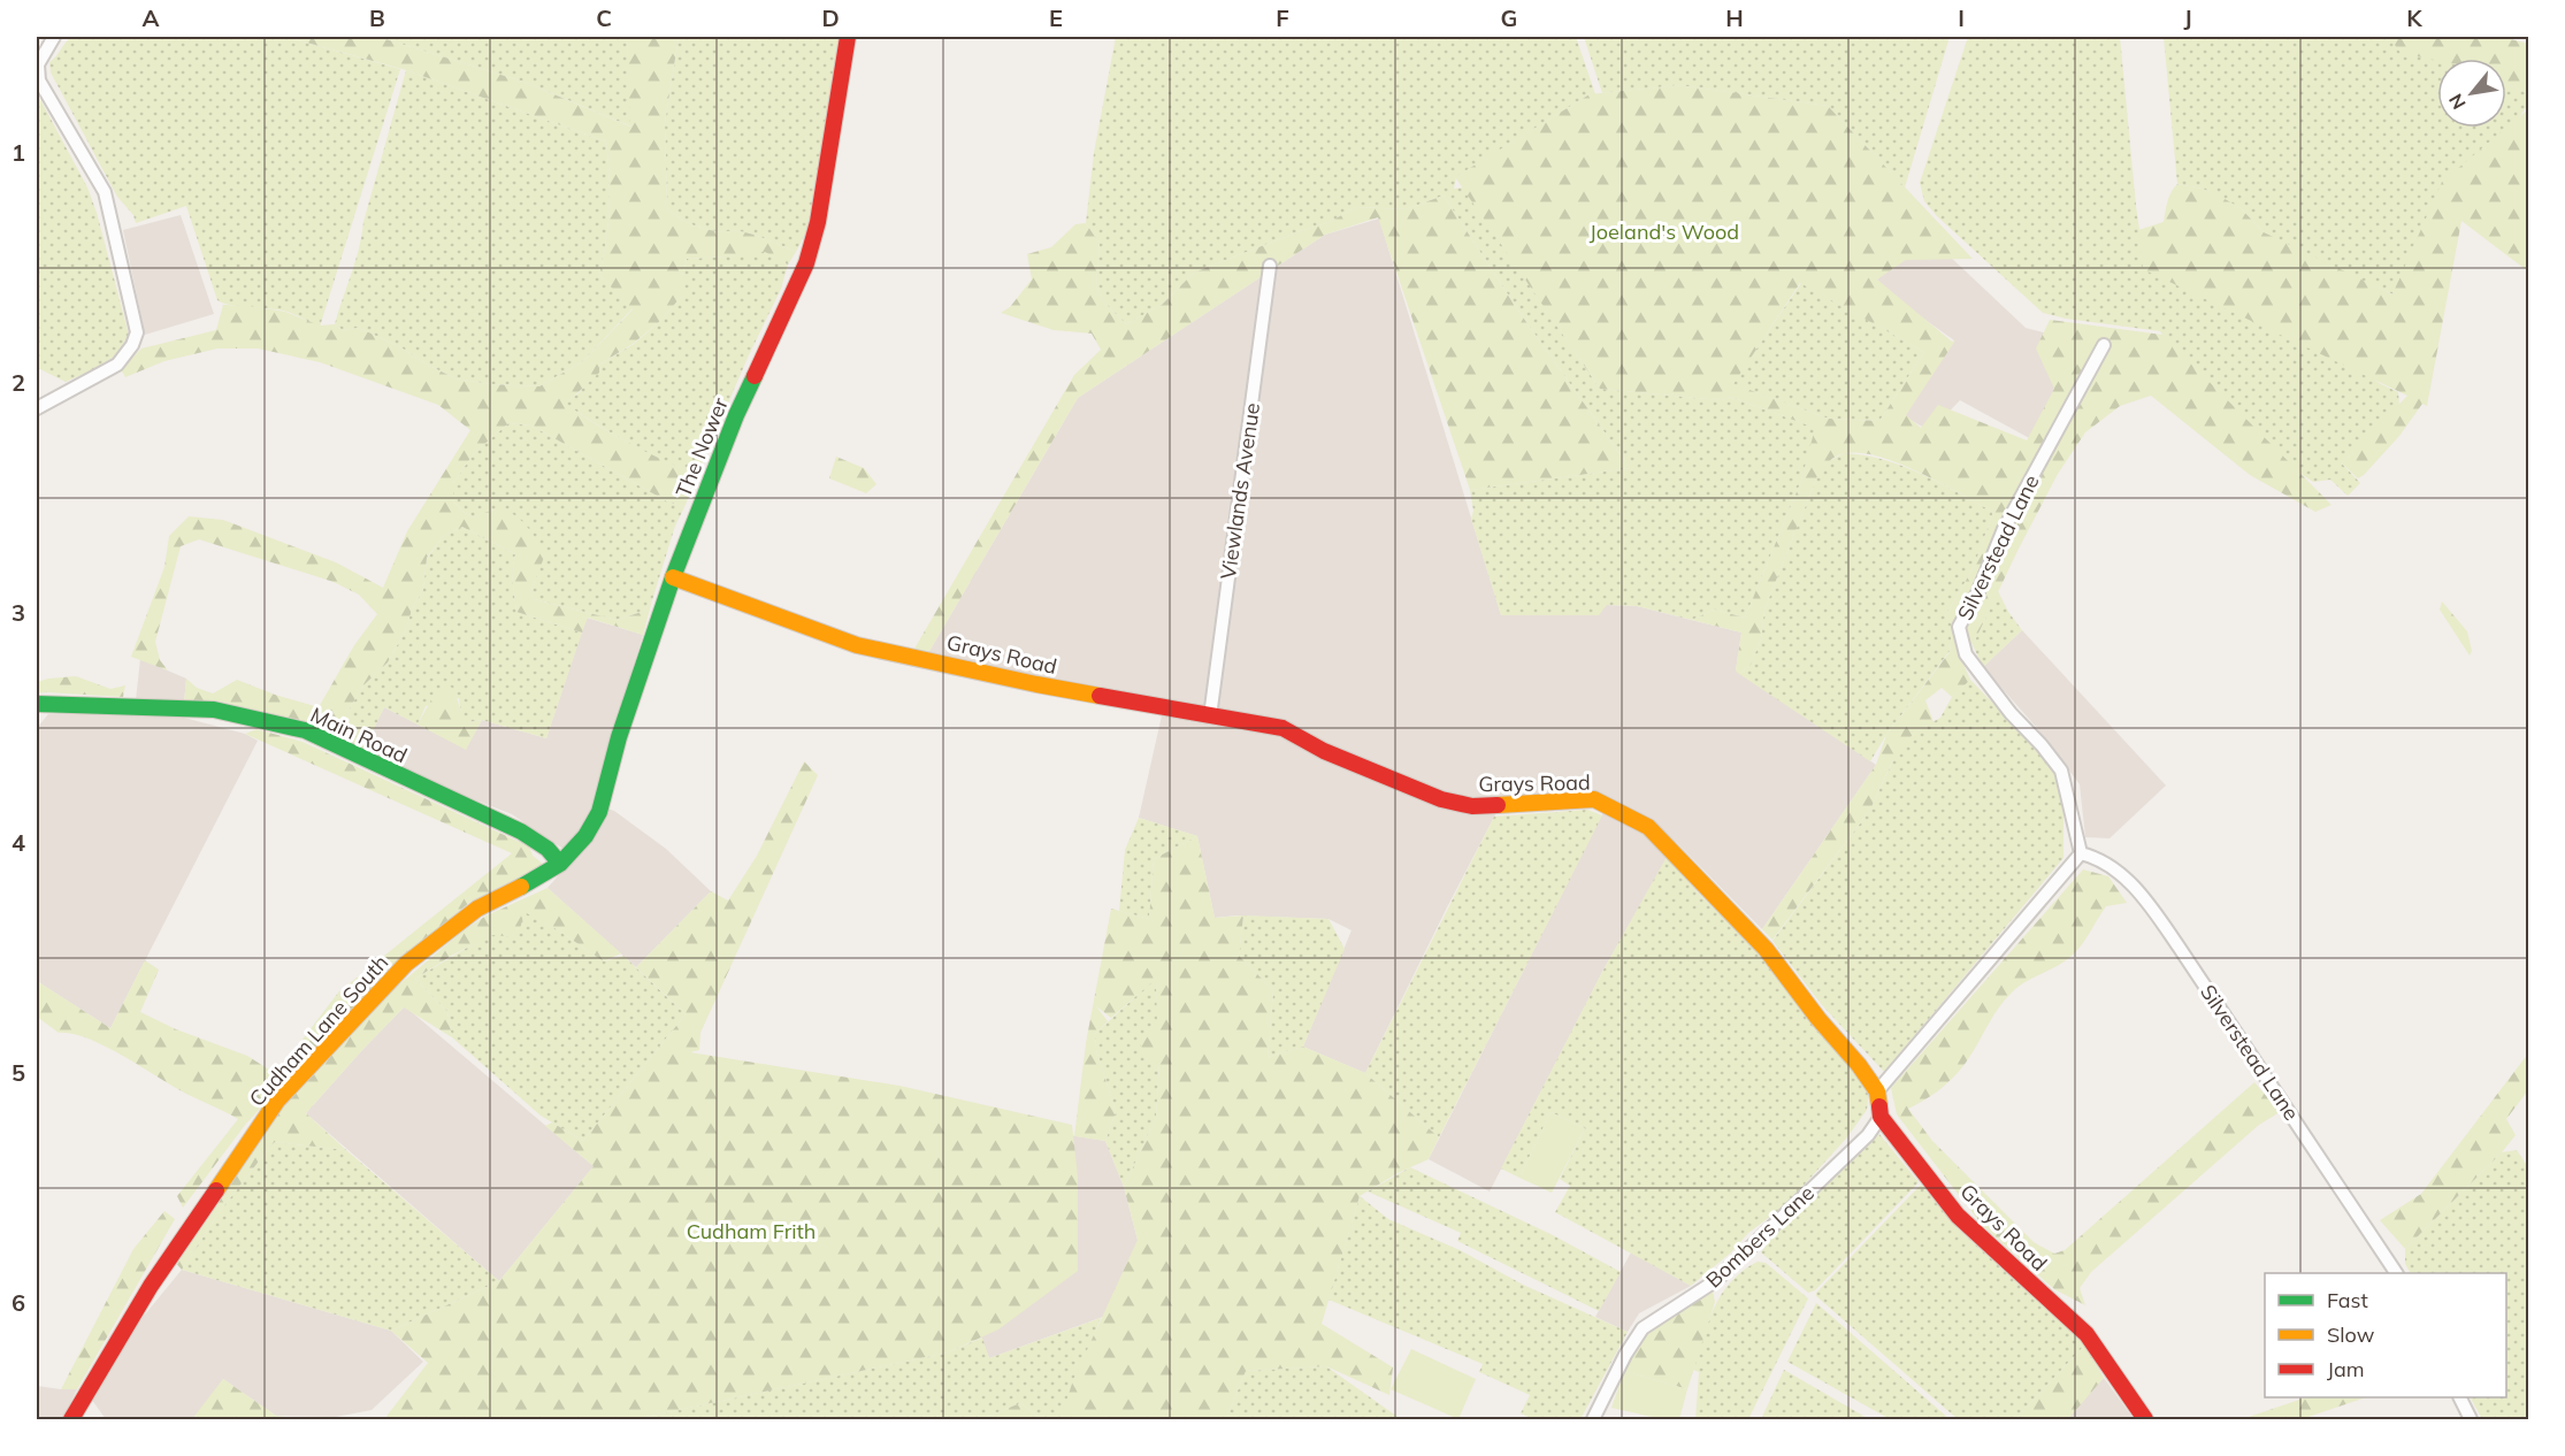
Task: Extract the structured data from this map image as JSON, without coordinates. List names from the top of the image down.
{
  "streets": {
    "street": [
      "The Nower",
      "Viewlands Avenue",
      "Silverstead Lane",
      "Grays Road",
      "Main Road",
      "Cudham Lane South",
      "Bombers Lane"
    ]
  },
  "crossings": [
    ["The Nower", "Grays Road"],
    ["The Nower", "Main Road"],
    ["The Nower", "Cudham Lane South"],
    ["Viewlands Avenue", "Grays Road"],
    ["Grays Road", "Bombers Lane"],
    ["Main Road", "Cudham Lane South"]
  ],
  "parks": ["Joeland's Wood", "Cudham Frith"],
  "legend": ["Fast", "Slow", "Jam"],
  "north": "bottom left",
  "grid": {
    "columns": [
      "A",
      "B",
      "C",
      "D",
      "E",
      "F",
      "G",
      "H",
      "I",
      "J",
      "K"
    ],
    "rows": [
      "1",
      "2",
      "3",
      "4",
      "5",
      "6"
    ]
  }
}
